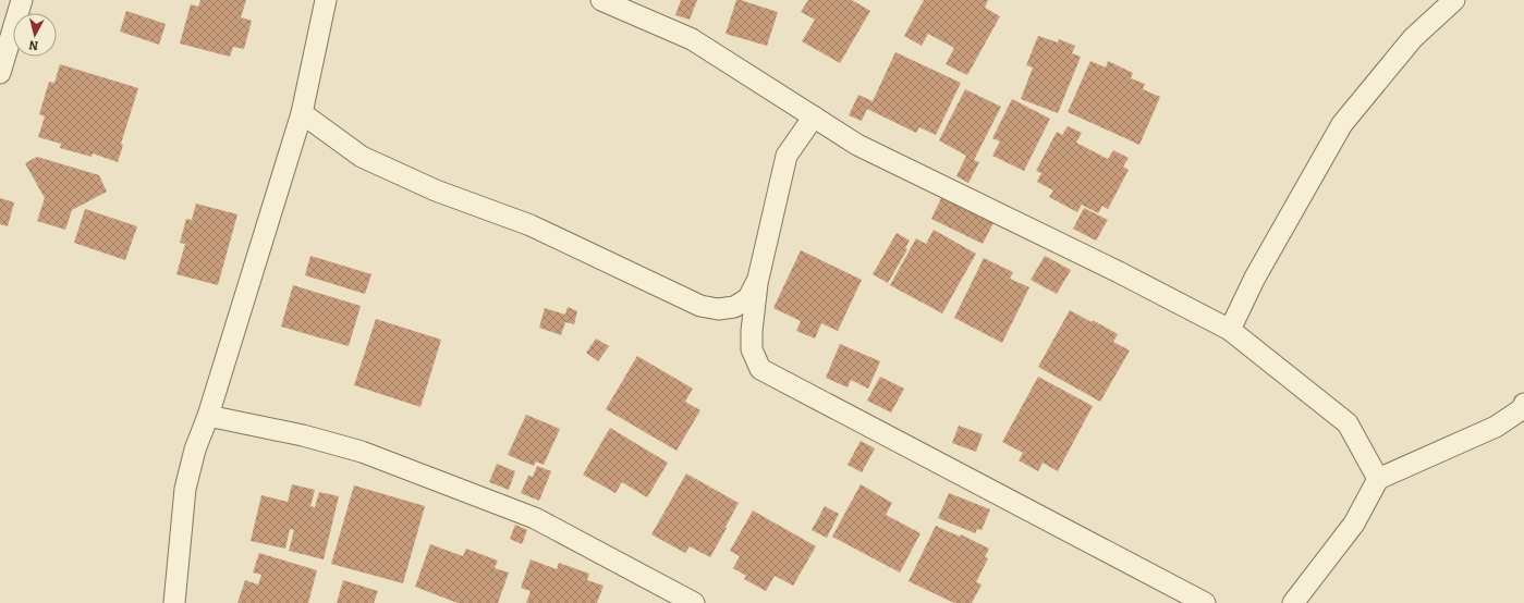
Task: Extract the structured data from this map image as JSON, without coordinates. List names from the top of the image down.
{
  "north": "bottom"
}
